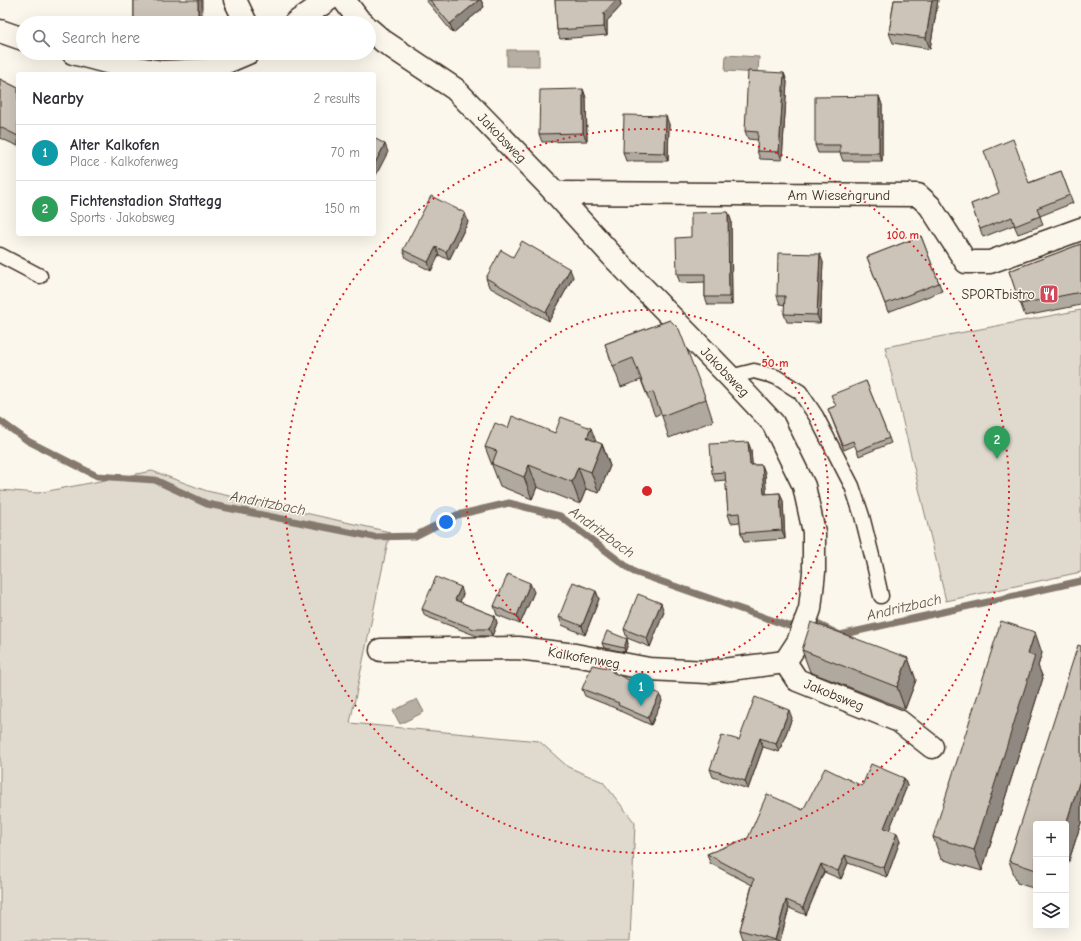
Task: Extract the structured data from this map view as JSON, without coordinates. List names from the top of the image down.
{
  "streets": {
    "street": ["Jakobsweg", "Am Wiesengrund", "Kalkofenweg"]
  },
  "crossings": [
    ["Jakobsweg", "Am Wiesengrund"],
    ["Jakobsweg", "Kalkofenweg"]
  ],
  "water": ["Andritzbach"],
  "places": {
    "restaurant": ["SPORTbistro"]
  },
  "page": {
    "search": "Search here",
    "heading": ["Nearby", "2 results"],
    "list": [
      {
        "mark": "1",
        "name": "Alter Kalkofen",
        "note": "Place · Kalkofenweg",
        "value": "70 m"
      },
      {
        "mark": "2",
        "name": "Fichtenstadion Stattegg",
        "note": "Sports · Jakobsweg",
        "value": "150 m"
      }
    ],
    "pins": ["2", "1"],
    "map_buttons": ["+", "−"]
  },
  "rings": ["100 m", "50 m"]
}
